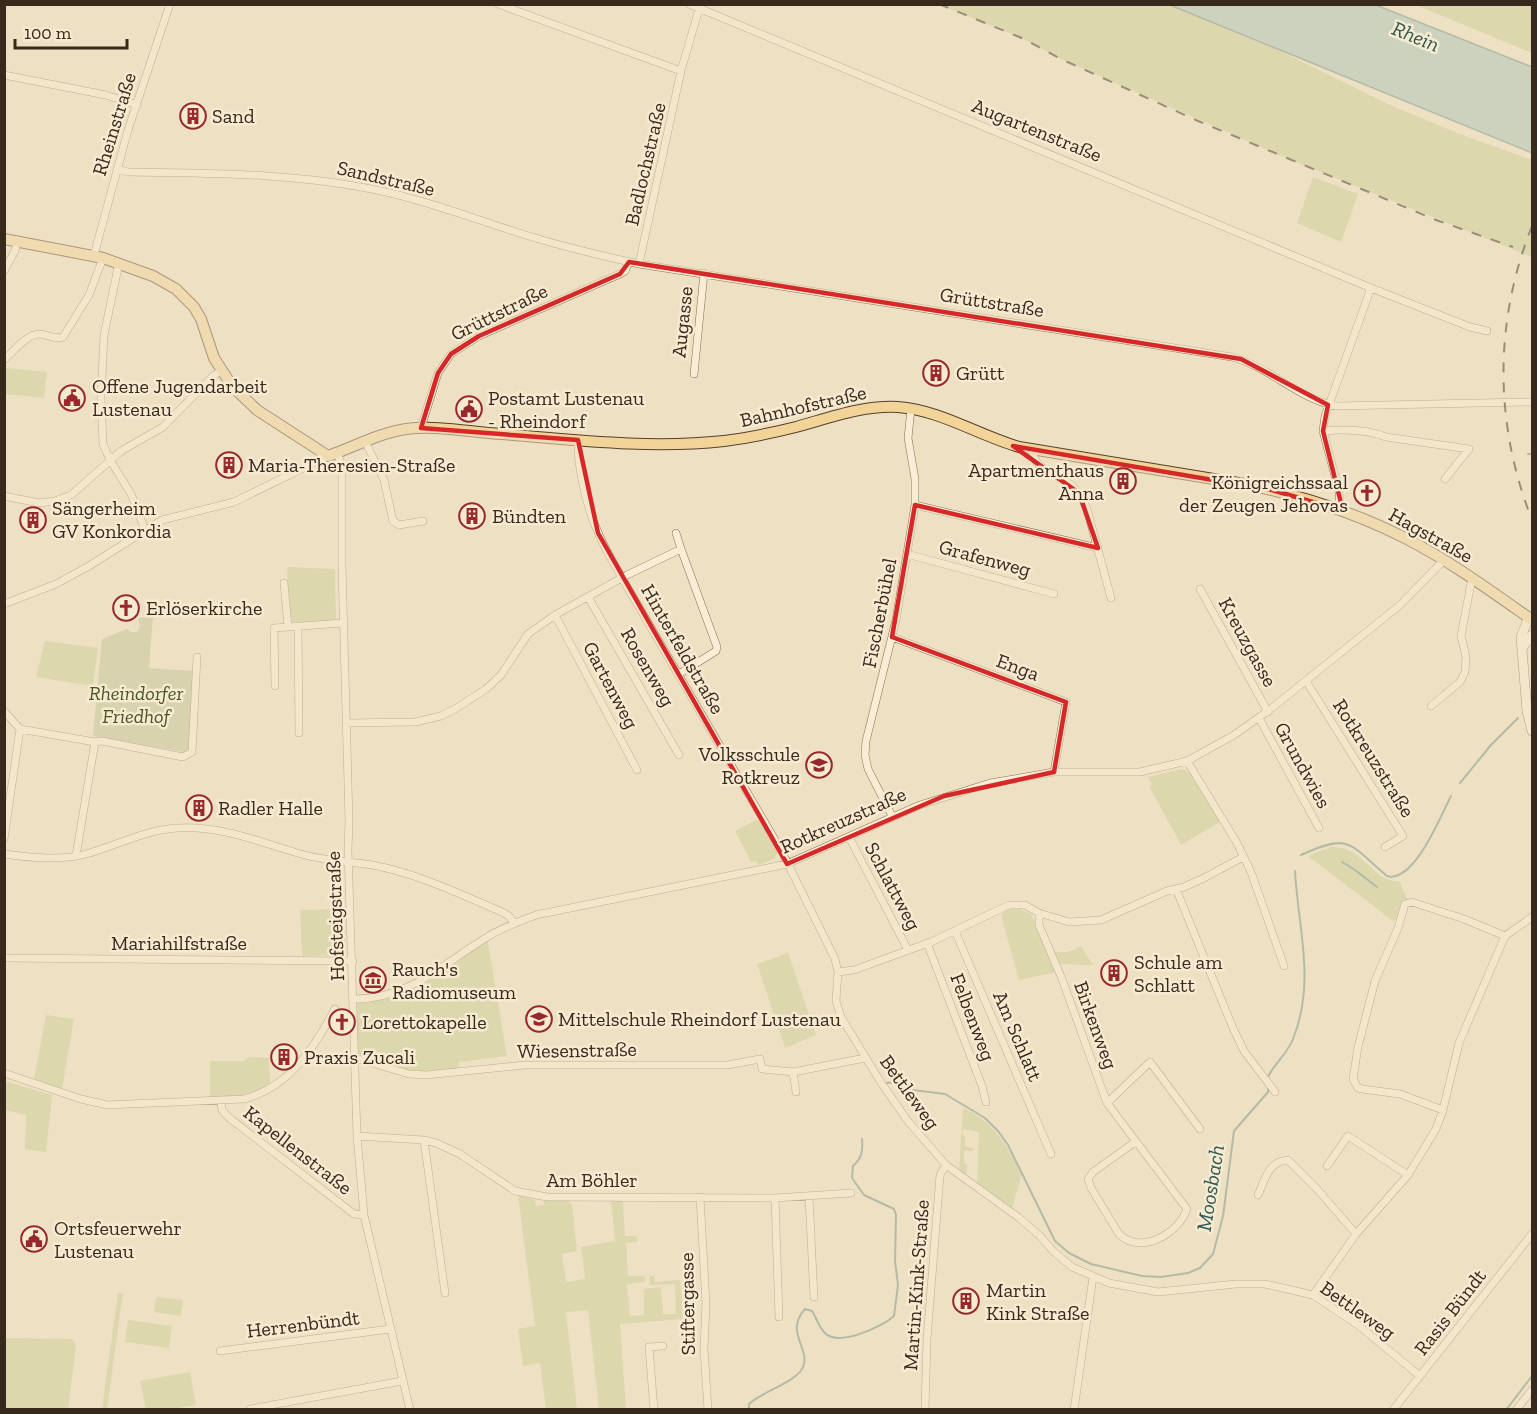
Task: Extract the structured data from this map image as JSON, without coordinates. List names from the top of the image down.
{
  "streets": {
    "main road": ["Bahnhofstraße", "Hagstraße"],
    "street": [
      "Rheinstraße",
      "Augartenstraße",
      "Badlochstraße",
      "Sandstraße",
      "Grüttstraße",
      "Augasse",
      "Grafenweg",
      "Fischerbühel",
      "Kreuzgasse",
      "Hinterfeldstraße",
      "Rosenweg",
      "Enga",
      "Gartenweg",
      "Rotkreuzstraße",
      "Grundwies",
      "Schlattweg",
      "Hofsteigstraße",
      "Mariahilfstraße",
      "Felbenweg",
      "Birkenweg",
      "Am Schlatt",
      "Wiesenstraße",
      "Bettleweg",
      "Kapellenstraße",
      "Am Böhler",
      "Martin-Kink-Straße",
      "Stiftergasse",
      "Rasis Bündt",
      "Herrenbündt"
    ]
  },
  "crossings": [
    ["Rheinstraße", "Sandstraße"],
    ["Augartenstraße", "Badlochstraße"],
    ["Badlochstraße", "Sandstraße"],
    ["Badlochstraße", "Grüttstraße"],
    ["Sandstraße", "Grüttstraße"],
    ["Grüttstraße", "Augasse"],
    ["Grüttstraße", "Bahnhofstraße"],
    ["Bahnhofstraße", "Hagstraße"],
    ["Bahnhofstraße", "Fischerbühel"],
    ["Bahnhofstraße", "Hinterfeldstraße"],
    ["Bahnhofstraße", "Hofsteigstraße"],
    ["Hagstraße", "Rotkreuzstraße"],
    ["Grafenweg", "Fischerbühel"],
    ["Fischerbühel", "Enga"],
    ["Fischerbühel", "Rotkreuzstraße"],
    ["Kreuzgasse", "Rotkreuzstraße"],
    ["Hinterfeldstraße", "Rotkreuzstraße"],
    ["Hinterfeldstraße", "Bettleweg"],
    ["Enga", "Rotkreuzstraße"],
    ["Rotkreuzstraße", "Grundwies"],
    ["Rotkreuzstraße", "Schlattweg"],
    ["Rotkreuzstraße", "Hofsteigstraße"],
    ["Rotkreuzstraße", "Bettleweg"],
    ["Hofsteigstraße", "Mariahilfstraße"],
    ["Hofsteigstraße", "Wiesenstraße"],
    ["Hofsteigstraße", "Kapellenstraße"],
    ["Hofsteigstraße", "Am Böhler"],
    ["Hofsteigstraße", "Herrenbündt"],
    ["Wiesenstraße", "Bettleweg"],
    ["Bettleweg", "Martin-Kink-Straße"],
    ["Bettleweg", "Rasis Bündt"],
    ["Am Böhler", "Stiftergasse"]
  ],
  "water": ["Rhein", "Moosbach"],
  "parks": ["Rheindorfer Friedhof"],
  "places": {
    "building": [
      "Sand",
      "Grütt",
      "Maria-Theresien-Straße",
      "Apartmenthaus Anna",
      "Bündten",
      "Sängerheim GV Konkordia",
      "Radler Halle",
      "Schule am Schlatt",
      "Praxis Zucali",
      "Martin Kink Straße"
    ],
    "public building": ["Offene Jugendarbeit Lustenau", "Postamt Lustenau - Rheindorf", "Ortsfeuerwehr Lustenau"],
    "church": ["Königreichssaal der Zeugen Jehovas", "Erlöserkirche", "Lorettokapelle"],
    "school or university": ["Volksschule Rotkreuz", "Mittelschule Rheindorf Lustenau"],
    "museum": ["Rauch's Radiomuseum"]
  },
  "scale_bar": "100 m"
}
